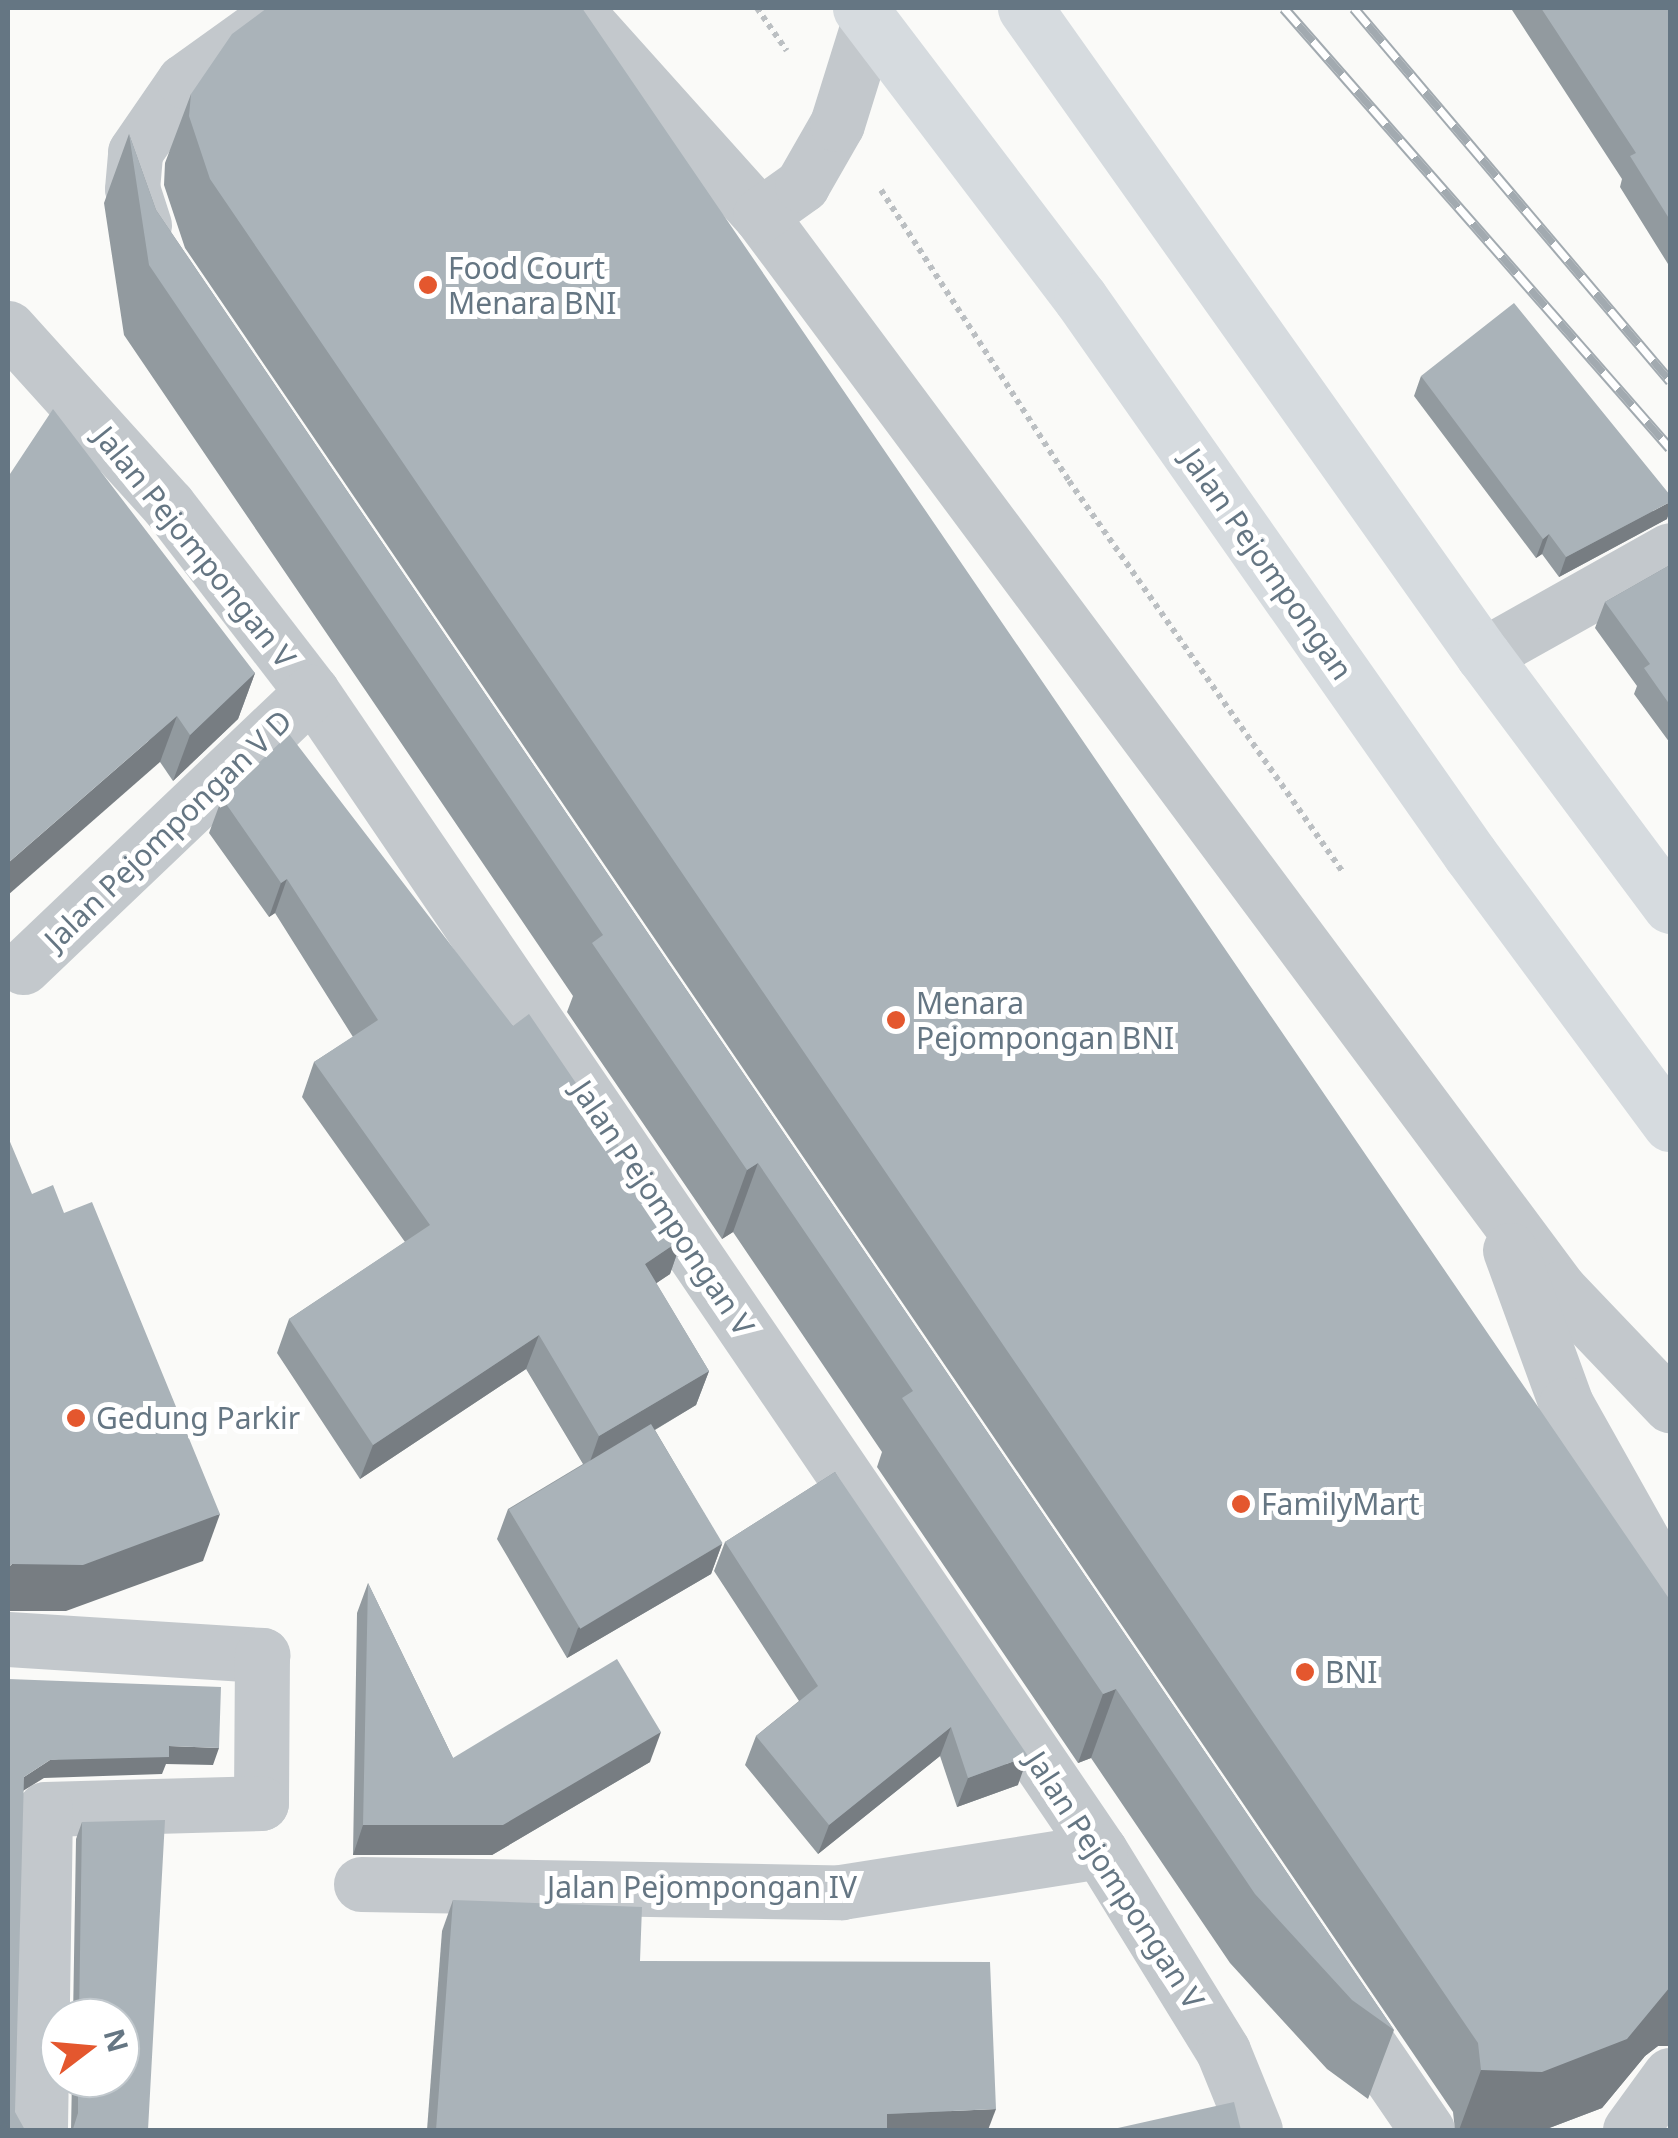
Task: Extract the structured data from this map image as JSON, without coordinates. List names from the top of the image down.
{
  "streets": {
    "main road": ["Jalan Pejompongan"],
    "street": ["Jalan Pejompongan V", "Jalan Pejompongan V D", "Jalan Pejompongan IV"]
  },
  "crossings": [
    ["Jalan Pejompongan V", "Jalan Pejompongan V D"],
    ["Jalan Pejompongan V", "Jalan Pejompongan IV"]
  ],
  "places": [
    "Food Court Menara BNI",
    "Menara Pejompongan BNI",
    "Gedung Parkir",
    "FamilyMart",
    "BNI"
  ],
  "north": "right"
}
